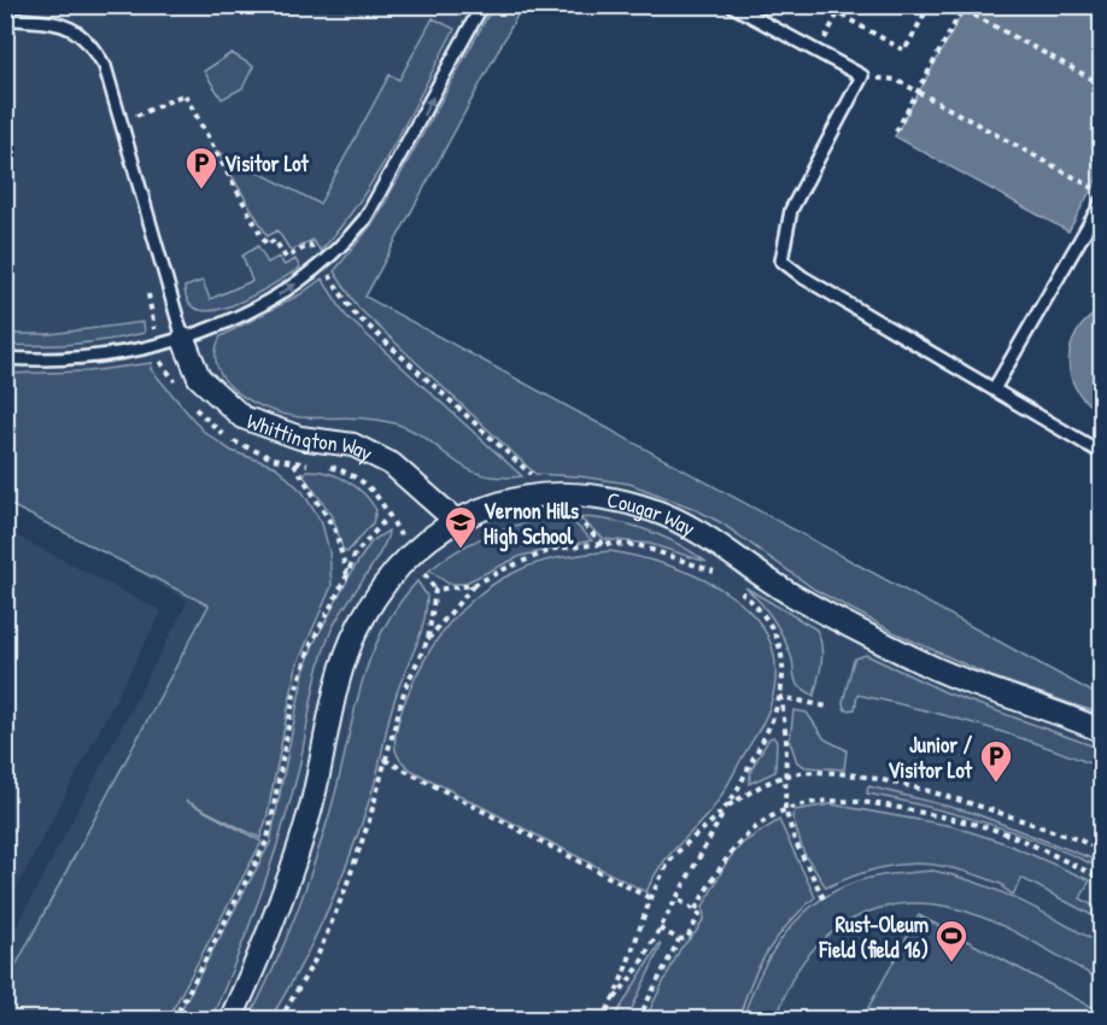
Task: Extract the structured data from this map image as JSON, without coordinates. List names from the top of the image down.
{
  "streets": {
    "street": ["Whittington Way", "Cougar Way"]
  },
  "crossings": [
    ["Whittington Way", "Cougar Way"]
  ],
  "places": {
    "parking": ["Visitor Lot", "Junior / Visitor Lot"],
    "school or university": ["Vernon Hills High School"],
    "sports": ["Rust-Oleum Field (field 16)"]
  }
}
